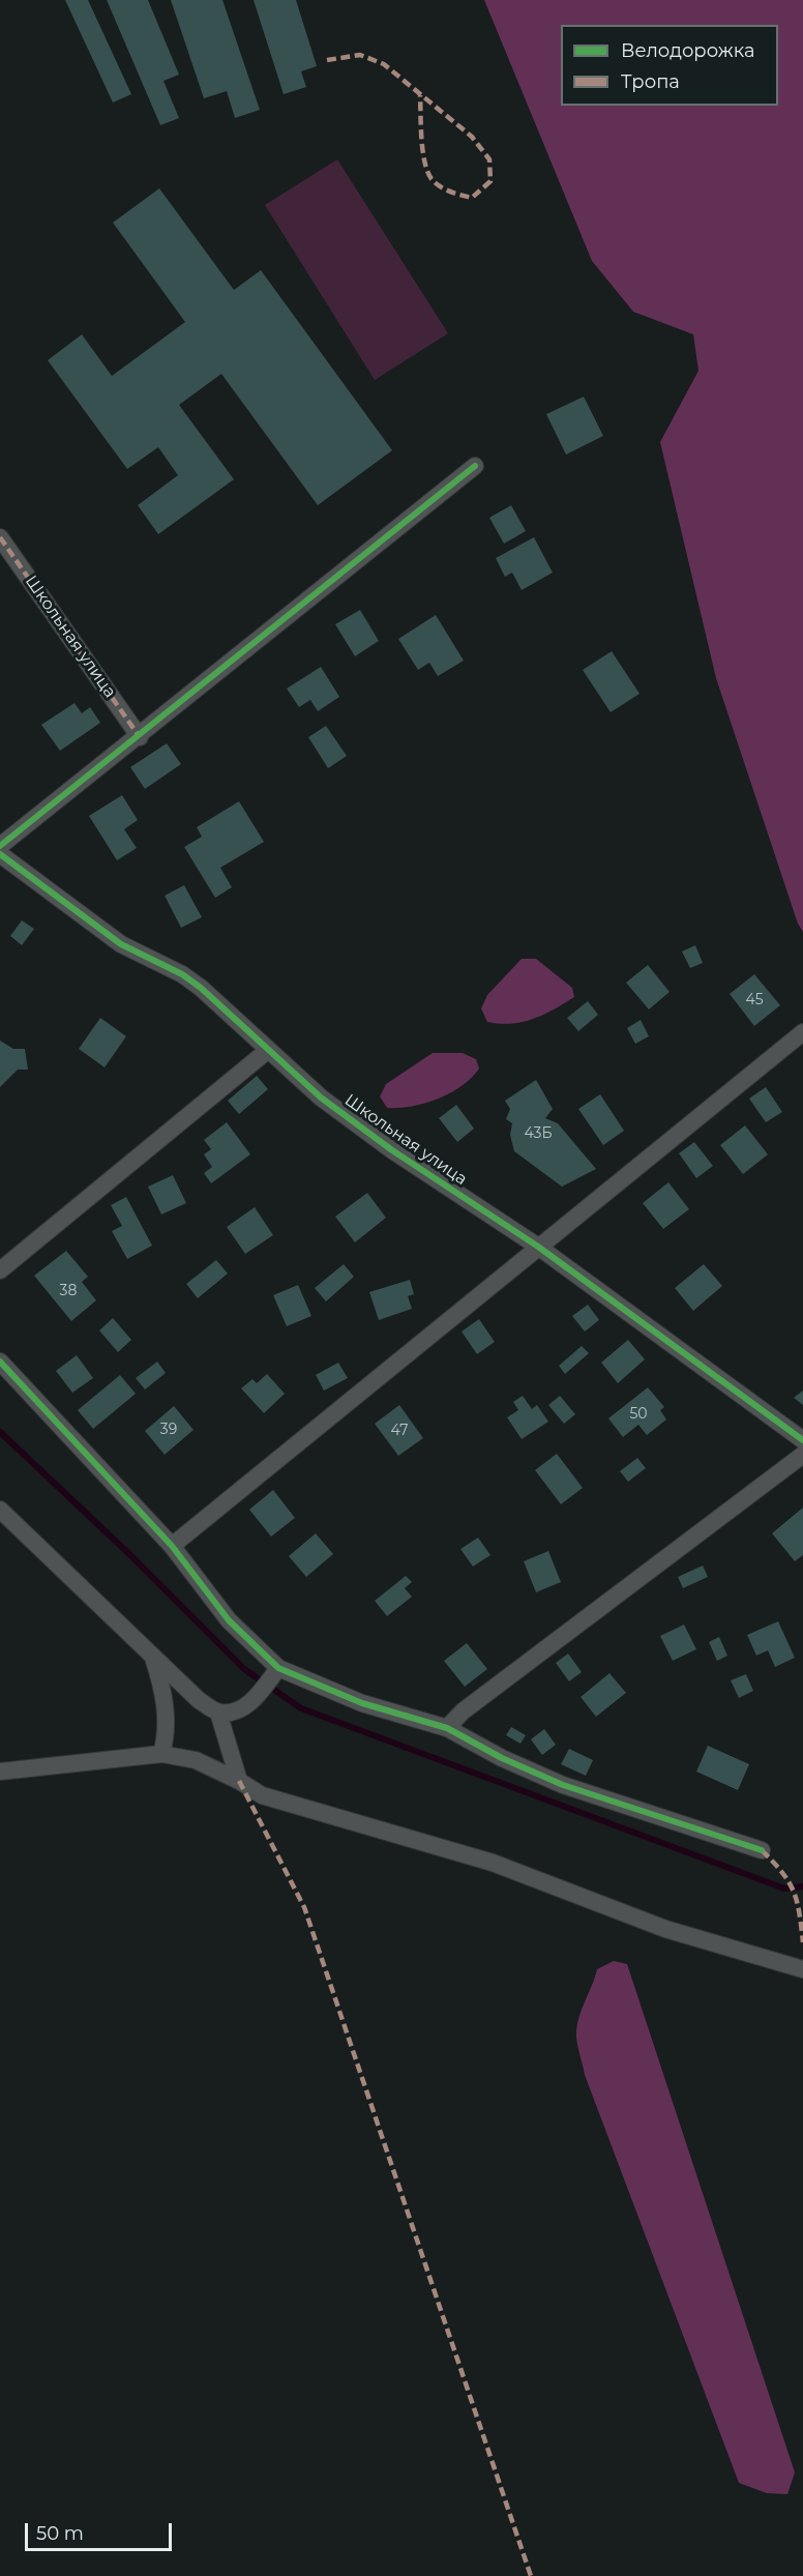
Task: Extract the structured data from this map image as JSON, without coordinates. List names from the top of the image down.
{
  "streets": {
    "street": ["Школьная улица"]
  },
  "house_numbers": [
    "45",
    "43Б",
    "38",
    "50",
    "39",
    "47"
  ],
  "legend": ["Велодорожка", "Тропа"],
  "scale_bar": "50 m"
}
